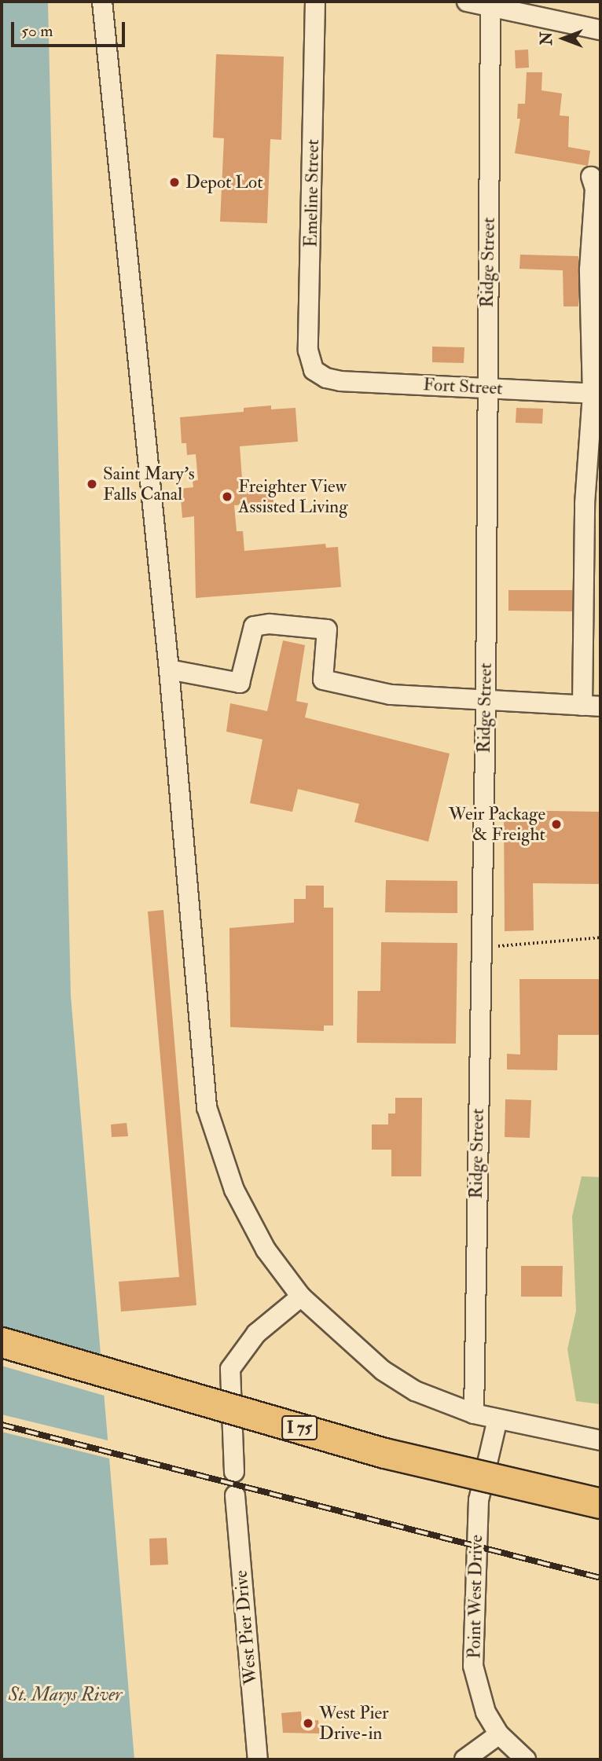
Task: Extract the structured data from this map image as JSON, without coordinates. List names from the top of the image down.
{
  "streets": {
    "highway": ["I 75"],
    "street": [
      "Emeline Street",
      "Ridge Street",
      "Fort Street",
      "Point West Drive",
      "West Pier Drive"
    ]
  },
  "crossings": [
    ["Emeline Street", "Fort Street"],
    ["Ridge Street", "Fort Street"]
  ],
  "water": ["St. Marys River"],
  "places": [
    "Depot Lot",
    "Saint Mary's Falls Canal",
    "Freighter View Assisted Living",
    "Weir Package & Freight",
    "West Pier Drive-in"
  ],
  "scale_bar": "50 m",
  "north": "left"
}
